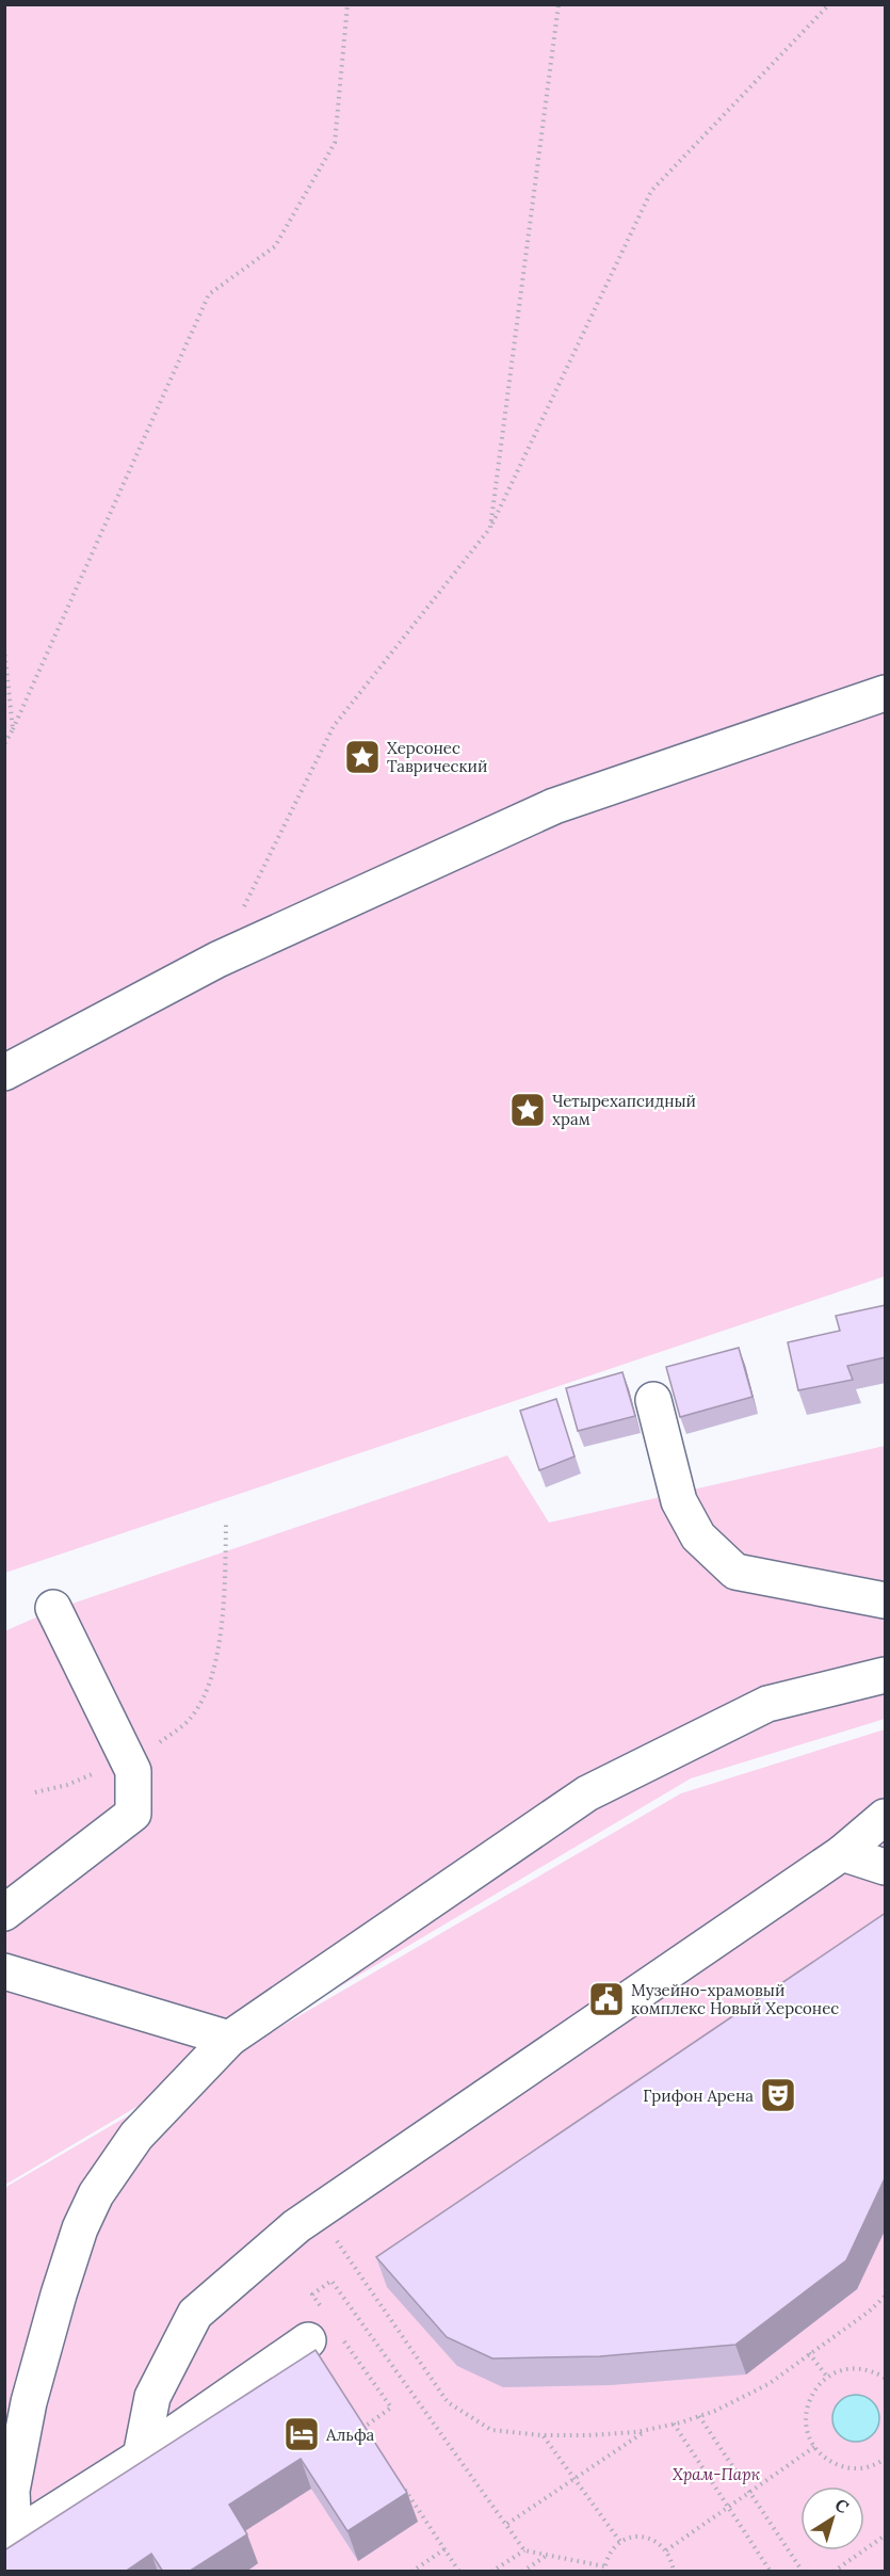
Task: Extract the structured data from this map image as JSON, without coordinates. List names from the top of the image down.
{
  "parks": ["Храм-Парк"],
  "places": {
    "place": ["Херсонес Таврический", "Четырехапсидный храм"],
    "public building": ["Музейно-храмовый комплекс Новый Херсонес"],
    "theatre": ["Грифон Арена"],
    "hotel": ["Альфа"]
  },
  "north": "top right"
}
